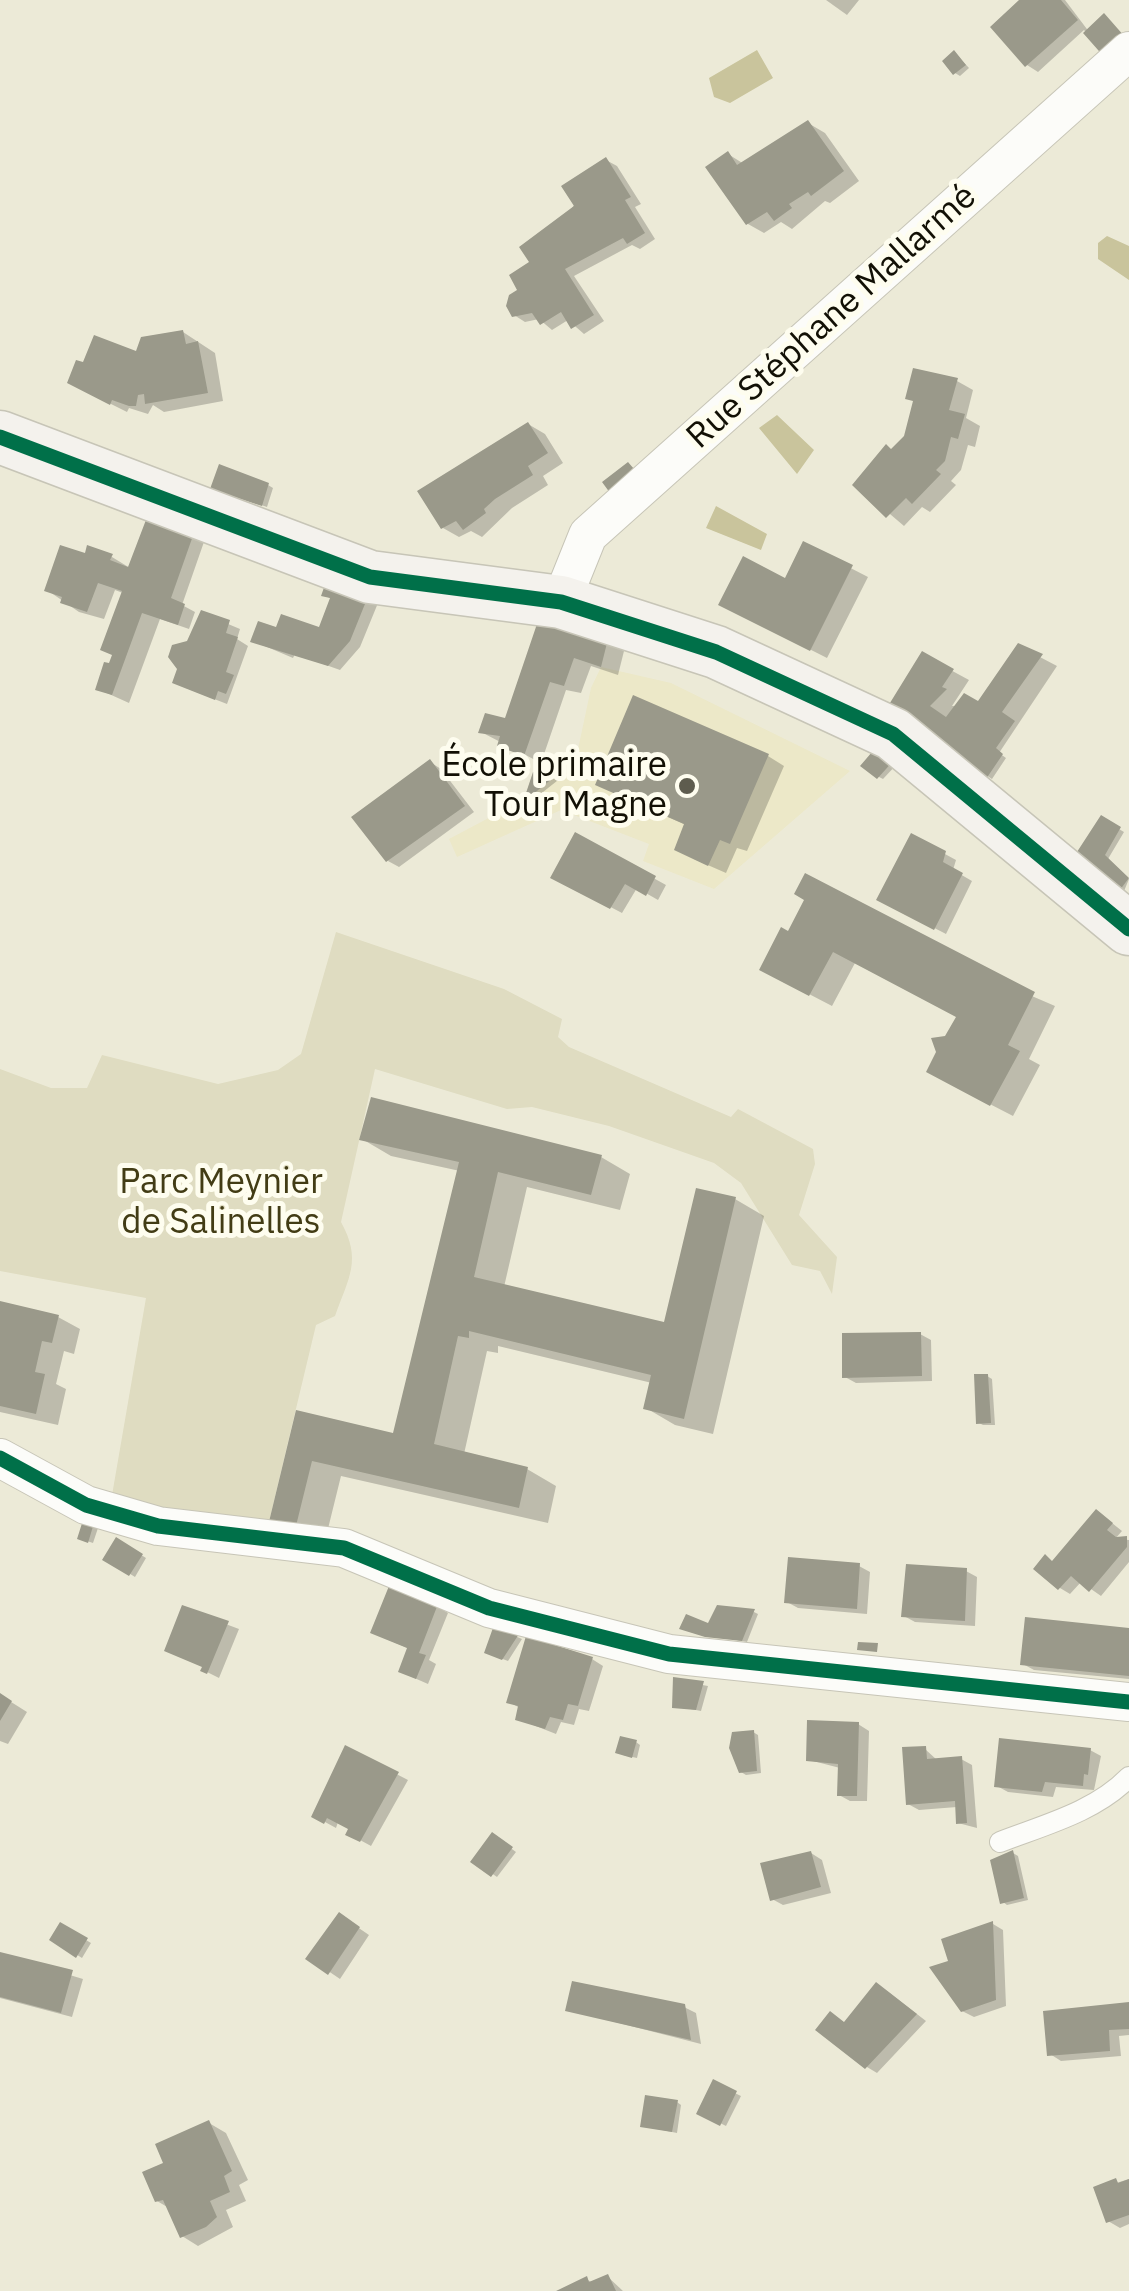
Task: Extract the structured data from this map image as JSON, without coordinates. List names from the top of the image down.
{
  "streets": {
    "street": ["Rue Stéphane Mallarmé"]
  },
  "parks": ["Parc Meynier de Salinelles"],
  "places": ["École primaire Tour Magne"]
}
